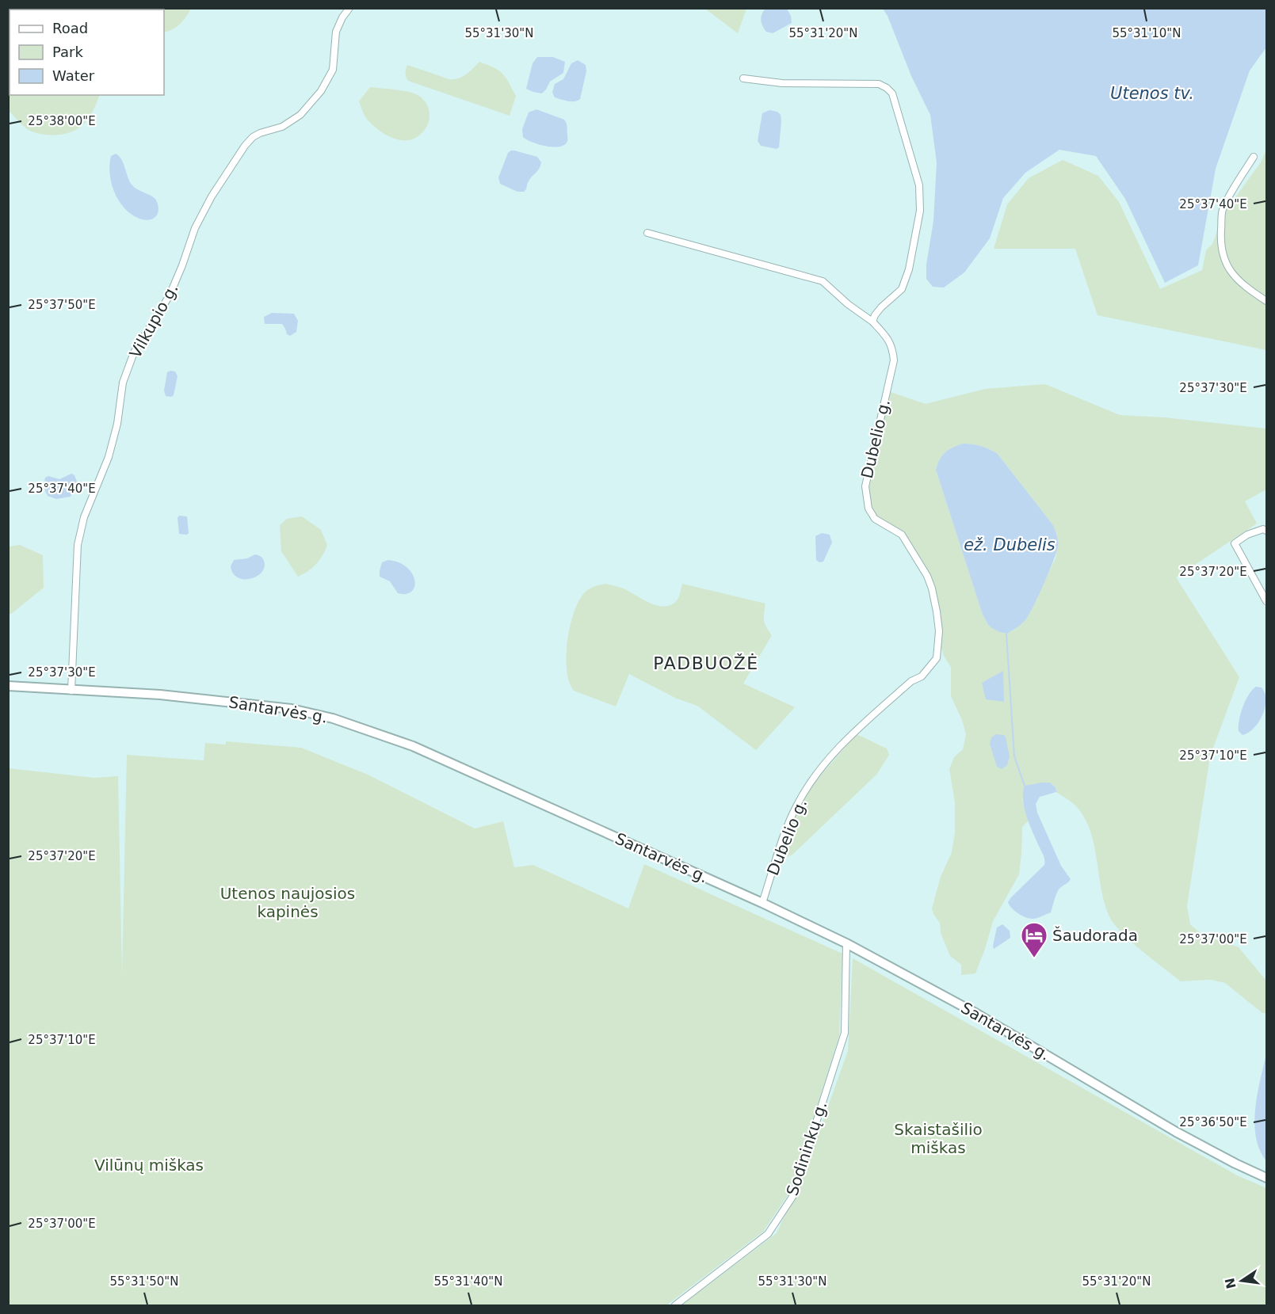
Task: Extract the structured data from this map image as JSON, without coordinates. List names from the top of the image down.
{
  "streets": {
    "main road": ["Santarvės g."],
    "street": ["Vilkupio g.", "Dubelio g.", "Sodininkų g."]
  },
  "crossings": [
    ["Vilkupio g.", "Santarvės g."],
    ["Dubelio g.", "Santarvės g."],
    ["Santarvės g.", "Sodininkų g."]
  ],
  "districts": ["PADBUOŽĖ"],
  "water": ["Utenos tv.", "ež. Dubelis"],
  "parks": ["Utenos naujosios kapinės", "Skaistašilio miškas", "Vilūnų miškas"],
  "places": {
    "hotel": ["Šaudorada"]
  },
  "legend": ["Road", "Park", "Water"],
  "north": "left",
  "coordinates": [
    "55°31'30\"N",
    "55°31'20\"N",
    "55°31'10\"N",
    "25°38'00\"E",
    "25°37'40\"E",
    "25°37'50\"E",
    "25°37'30\"E",
    "25°37'20\"E",
    "25°37'10\"E",
    "25°37'00\"E",
    "25°36'50\"E",
    "55°31'50\"N",
    "55°31'40\"N"
  ]
}
